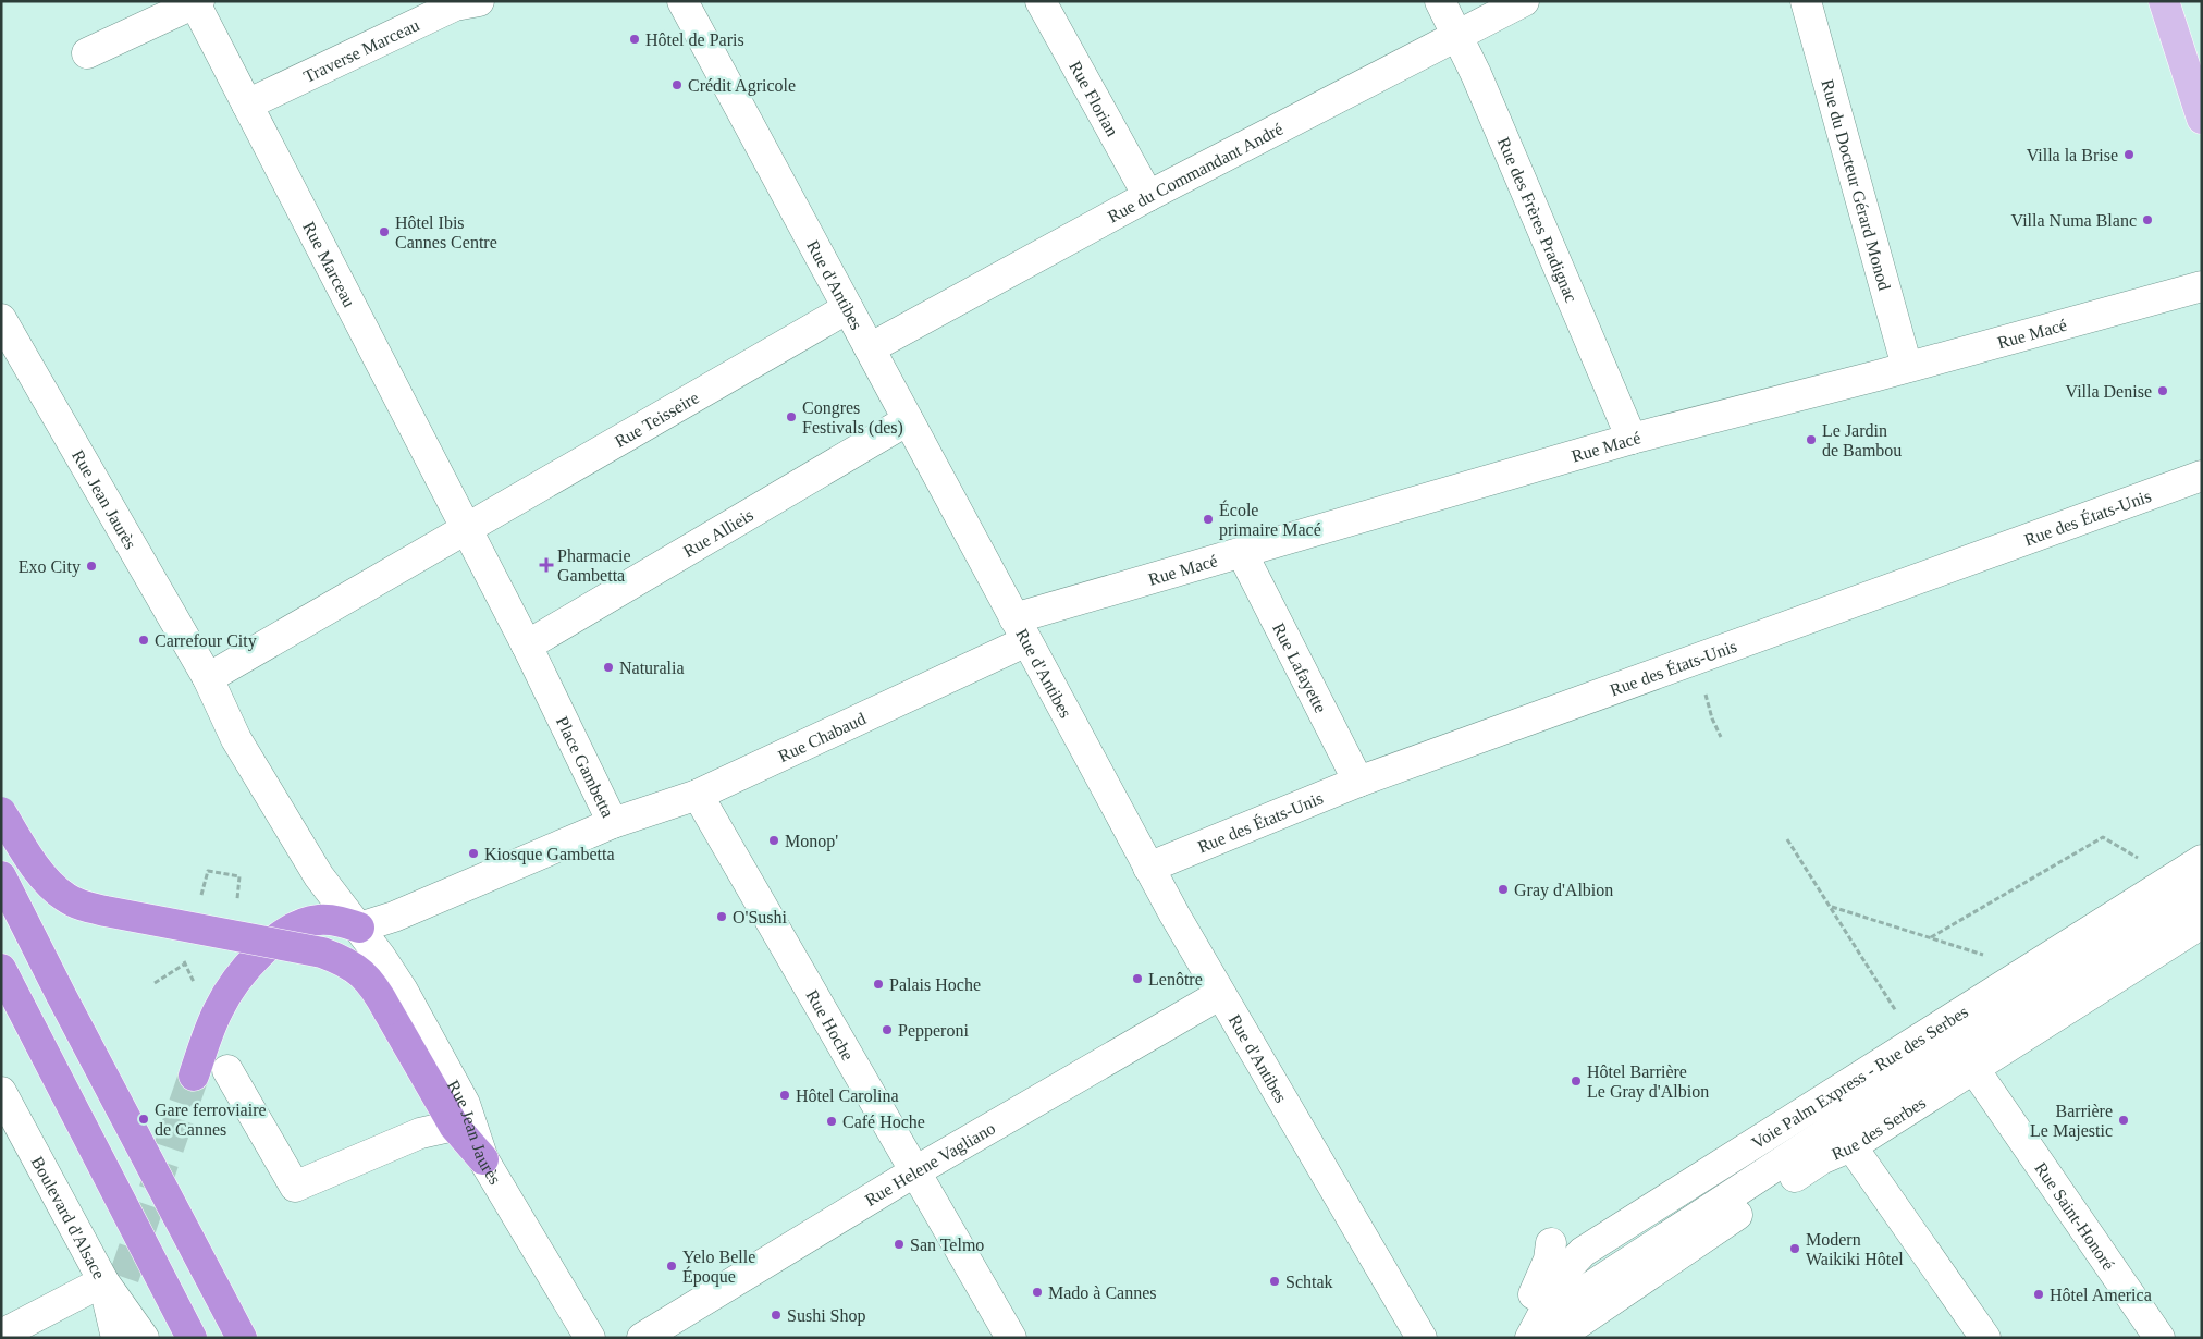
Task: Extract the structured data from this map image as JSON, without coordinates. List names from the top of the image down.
{
  "streets": {
    "street": [
      "Traverse Marceau",
      "Rue Florian",
      "Rue du Commandant André",
      "Rue du Docteur Gérard Monod",
      "Rue des Frères Pradignac",
      "Rue Marceau",
      "Rue d'Antibes",
      "Rue Macé",
      "Rue Teisseire",
      "Rue Jean Jaurès",
      "Rue des États-Unis",
      "Rue Allieis",
      "Rue Lafayette",
      "Rue Chabaud",
      "Place Gambetta",
      "Rue Hoche",
      "Voie Palm Express - Rue des Serbes",
      "Rue des Serbes",
      "Rue Helene Vagliano",
      "Rue Saint-Honoré",
      "Boulevard d'Alsace"
    ]
  },
  "crossings": [
    ["Traverse Marceau", "Rue Marceau"],
    ["Rue Florian", "Rue du Commandant André"],
    ["Rue du Commandant André", "Rue des Frères Pradignac"],
    ["Rue du Commandant André", "Rue d'Antibes"],
    ["Rue du Docteur Gérard Monod", "Rue Macé"],
    ["Rue des Frères Pradignac", "Rue Macé"],
    ["Rue Marceau", "Rue Teisseire"],
    ["Rue Marceau", "Place Gambetta"],
    ["Rue d'Antibes", "Rue Macé"],
    ["Rue d'Antibes", "Rue Teisseire"],
    ["Rue d'Antibes", "Rue des États-Unis"],
    ["Rue d'Antibes", "Rue Allieis"],
    ["Rue d'Antibes", "Rue Chabaud"],
    ["Rue d'Antibes", "Rue Helene Vagliano"],
    ["Rue Macé", "Rue Lafayette"],
    ["Rue Macé", "Rue Chabaud"],
    ["Rue Teisseire", "Place Gambetta"],
    ["Rue Jean Jaurès", "Place Gambetta"],
    ["Rue des États-Unis", "Rue Lafayette"],
    ["Rue Allieis", "Place Gambetta"],
    ["Rue Chabaud", "Place Gambetta"],
    ["Rue Chabaud", "Rue Hoche"],
    ["Rue Hoche", "Rue Helene Vagliano"],
    ["Voie Palm Express - Rue des Serbes", "Rue des Serbes"],
    ["Rue des Serbes", "Rue Saint-Honoré"]
  ],
  "places": {
    "other": [
      "Hôtel de Paris",
      "Crédit Agricole",
      "Villa la Brise",
      "Villa Numa Blanc",
      "Hôtel Ibis Cannes Centre",
      "Villa Denise",
      "Congres Festivals (des)",
      "Le Jardin de Bambou",
      "École primaire Macé",
      "Exo City",
      "Carrefour City",
      "Naturalia",
      "Monop'",
      "Kiosque Gambetta",
      "Gray d'Albion",
      "O'Sushi",
      "Lenôtre",
      "Palais Hoche",
      "Pepperoni",
      "Hôtel Barrière Le Gray d'Albion",
      "Hôtel Carolina",
      "Gare ferroviaire de Cannes",
      "Barrière Le Majestic",
      "Café Hoche",
      "San Telmo",
      "Modern Waikiki Hôtel",
      "Yelo Belle Époque",
      "Schtak",
      "Mado à Cannes",
      "Hôtel America",
      "Sushi Shop"
    ],
    "health": ["Pharmacie Gambetta"]
  }
}
